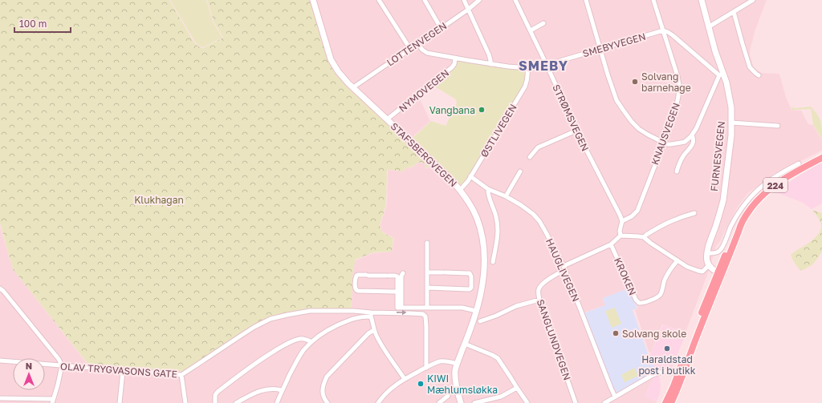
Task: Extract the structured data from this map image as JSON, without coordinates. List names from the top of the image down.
{
  "streets": {
    "main road": ["STAFSBERGVEGEN", "FURNESVEGEN", "224"],
    "street": [
      "LOTTENVEGEN",
      "SMEBYVEGEN",
      "NYMOVEGEN",
      "STRØMSVEGEN",
      "ØSTLIVEGEN",
      "KNAUSVEGEN",
      "HAUGLIVEGEN",
      "KROKEN",
      "SANGLUNDVEGEN",
      "OLAV TRYGVASONS GATE"
    ]
  },
  "crossings": [
    ["LOTTENVEGEN", "SMEBYVEGEN"],
    ["LOTTENVEGEN", "STAFSBERGVEGEN"],
    ["SMEBYVEGEN", "NYMOVEGEN"],
    ["SMEBYVEGEN", "STRØMSVEGEN"],
    ["SMEBYVEGEN", "ØSTLIVEGEN"],
    ["SMEBYVEGEN", "KNAUSVEGEN"],
    ["NYMOVEGEN", "STAFSBERGVEGEN"],
    ["STRØMSVEGEN", "KNAUSVEGEN"],
    ["ØSTLIVEGEN", "STAFSBERGVEGEN"],
    ["ØSTLIVEGEN", "HAUGLIVEGEN"],
    ["HAUGLIVEGEN", "SANGLUNDVEGEN"]
  ],
  "districts": ["SMEBY"],
  "parks": ["Klukhagan"],
  "places": [
    "Solvang barnehage",
    "Vangbana",
    "Solvang skole",
    "Haraldstad post i butikk",
    "KIWI Mæhlumsløkka"
  ],
  "scale_bar": "100 m",
  "north": "top"
}
